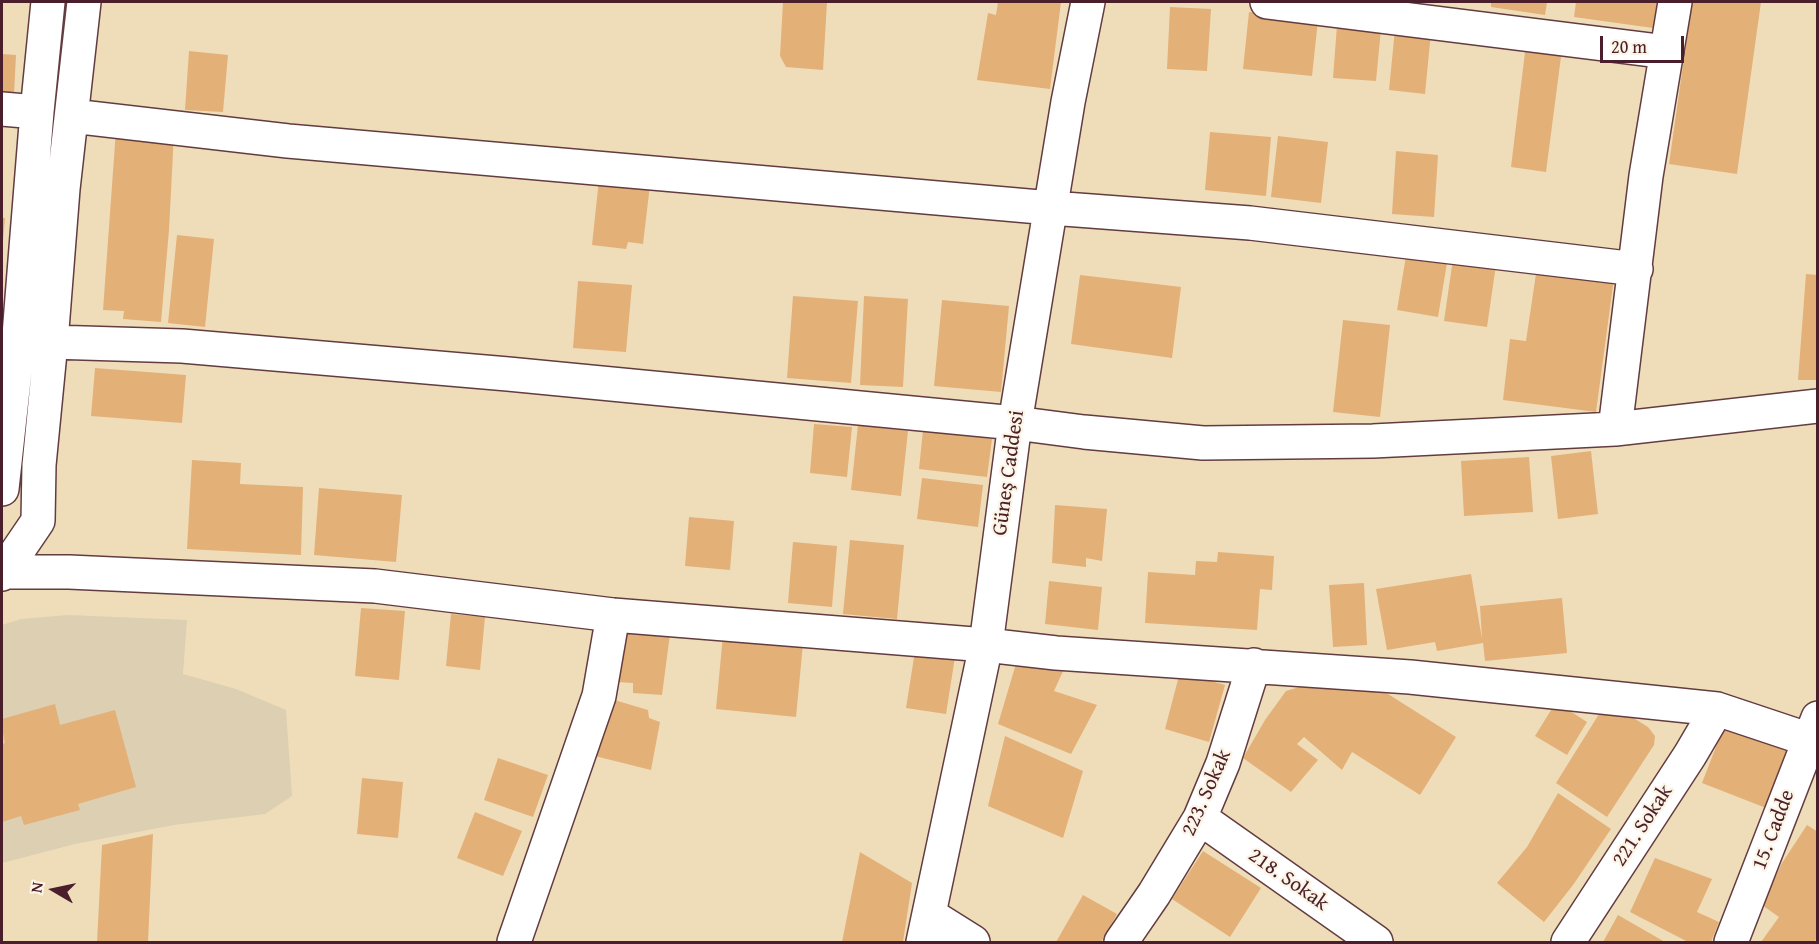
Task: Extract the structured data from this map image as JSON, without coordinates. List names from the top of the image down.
{
  "streets": {
    "street": [
      "Güneş Caddesi",
      "223. Sokak",
      "221. Sokak",
      "15. Cadde",
      "218. Sokak"
    ]
  },
  "crossings": [
    ["223. Sokak", "218. Sokak"]
  ],
  "scale_bar": "20 m",
  "north": "left"
}
